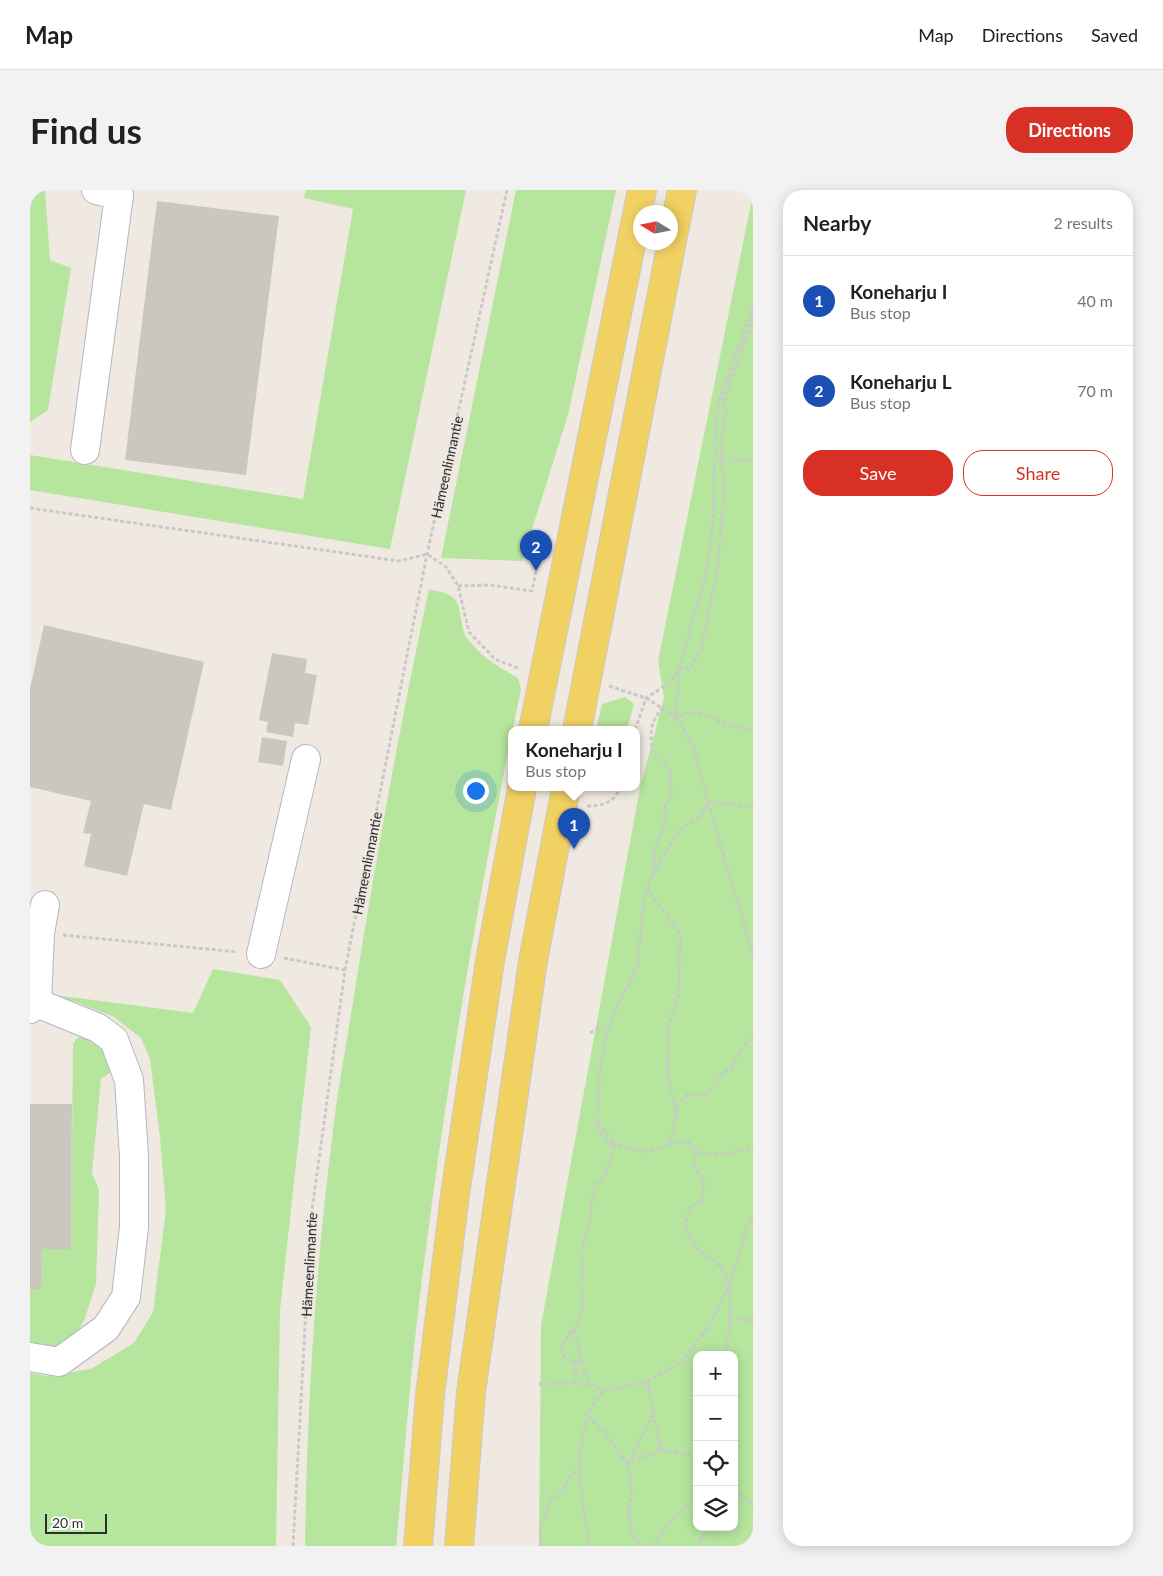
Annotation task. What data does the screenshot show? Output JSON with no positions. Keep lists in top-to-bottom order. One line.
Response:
{"streets":{"path":["Hämeenlinnantie"]},"scale_bar":"20 m","north":"left","page":{"header":"Map","nav":["Map","Directions","Saved"],"buttons":["Directions",["Save","Share"]],"title":"Find us","heading":["Nearby","2 results"],"list":[{"mark":"1","name":"Koneharju I","note":"Bus stop","value":"40 m"},{"mark":"2","name":"Koneharju L","note":"Bus stop","value":"70 m"}],"pins":["2","1"],"popup":["Koneharju I","Bus stop"],"map_buttons":["+","−"],"scale":"20 m"}}
